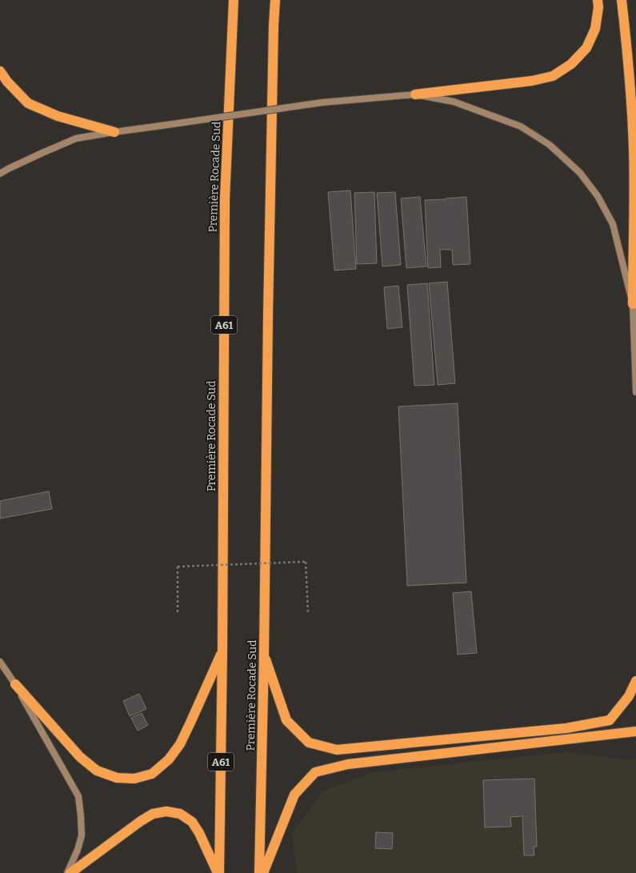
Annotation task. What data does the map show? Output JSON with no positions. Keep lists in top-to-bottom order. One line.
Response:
{"streets":{"highway":["Première Rocade Sud","A61"]}}
